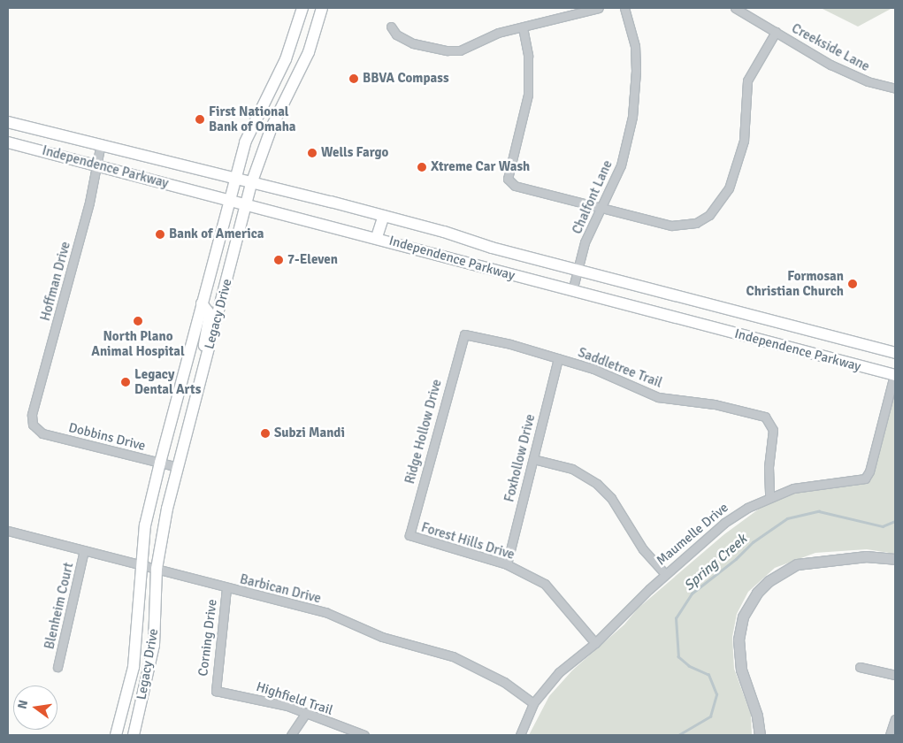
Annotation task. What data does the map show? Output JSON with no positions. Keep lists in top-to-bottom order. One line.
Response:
{"streets":{"main road":["Independence Parkway","Legacy Drive"],"street":["Creekside Lane","Chalfont Lane","Hoffman Drive","Saddletree Trail","Ridge Hollow Drive","Dobbins Drive","Foxhollow Drive","Maumelle Drive","Forest Hills Drive","Barbican Drive","Blenheim Court","Corning Drive","Highfield Trail"]},"crossings":[["Independence Parkway","Chalfont Lane"],["Independence Parkway","Hoffman Drive"],["Independence Parkway","Legacy Drive"],["Independence Parkway","Maumelle Drive"],["Hoffman Drive","Dobbins Drive"],["Legacy Drive","Dobbins Drive"],["Legacy Drive","Barbican Drive"],["Saddletree Trail","Ridge Hollow Drive"],["Saddletree Trail","Foxhollow Drive"],["Saddletree Trail","Maumelle Drive"],["Ridge Hollow Drive","Forest Hills Drive"],["Foxhollow Drive","Forest Hills Drive"],["Maumelle Drive","Forest Hills Drive"],["Maumelle Drive","Barbican Drive"],["Barbican Drive","Blenheim Court"],["Barbican Drive","Corning Drive"],["Corning Drive","Highfield Trail"]],"water":["Spring Creek"],"places":["BBVA Compass","First National Bank of Omaha","Wells Fargo","Xtreme Car Wash","Bank of America","7-Eleven","Formosan Christian Church","North Plano Animal Hospital","Legacy Dental Arts","Subzi Mandi"],"north":"left"}
